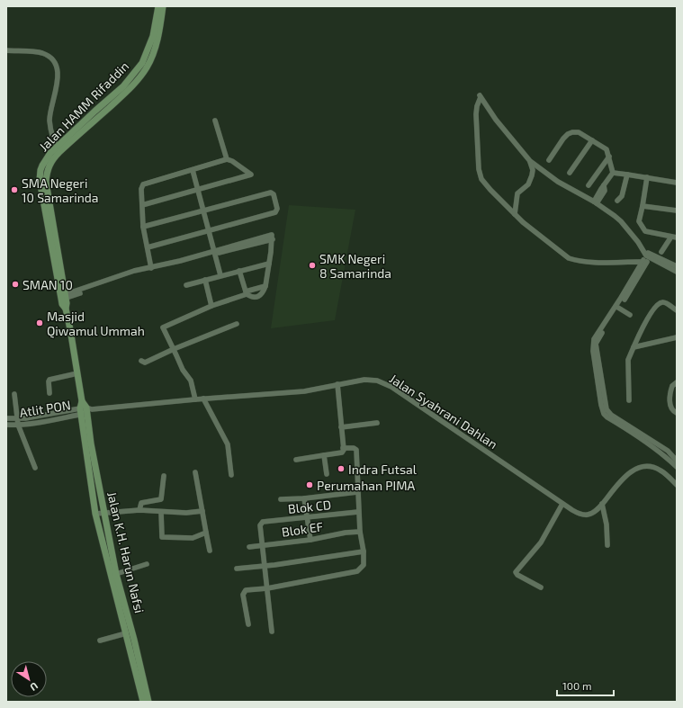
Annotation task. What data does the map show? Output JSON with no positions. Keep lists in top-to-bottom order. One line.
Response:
{"streets":{"main road":["Jalan HAMM Rifaddin","Jalan K.H. Harun Nafsi"],"street":["Atlit PON","Jalan Syahrani Dahlan","Blok CD","Blok EF"]},"crossings":[["Jalan HAMM Rifaddin","Atlit PON"],["Jalan HAMM Rifaddin","Jalan Syahrani Dahlan"],["Jalan HAMM Rifaddin","Jalan K.H. Harun Nafsi"],["Atlit PON","Jalan Syahrani Dahlan"],["Atlit PON","Jalan K.H. Harun Nafsi"],["Jalan Syahrani Dahlan","Jalan K.H. Harun Nafsi"],["Blok CD","Blok EF"]],"places":["SMA Negeri 10 Samarinda","SMK Negeri 8 Samarinda","SMAN 10","Masjid Qiwamul Ummah","Indra Futsal","Perumahan PIMA"],"scale_bar":"100 m","north":"bottom right"}
